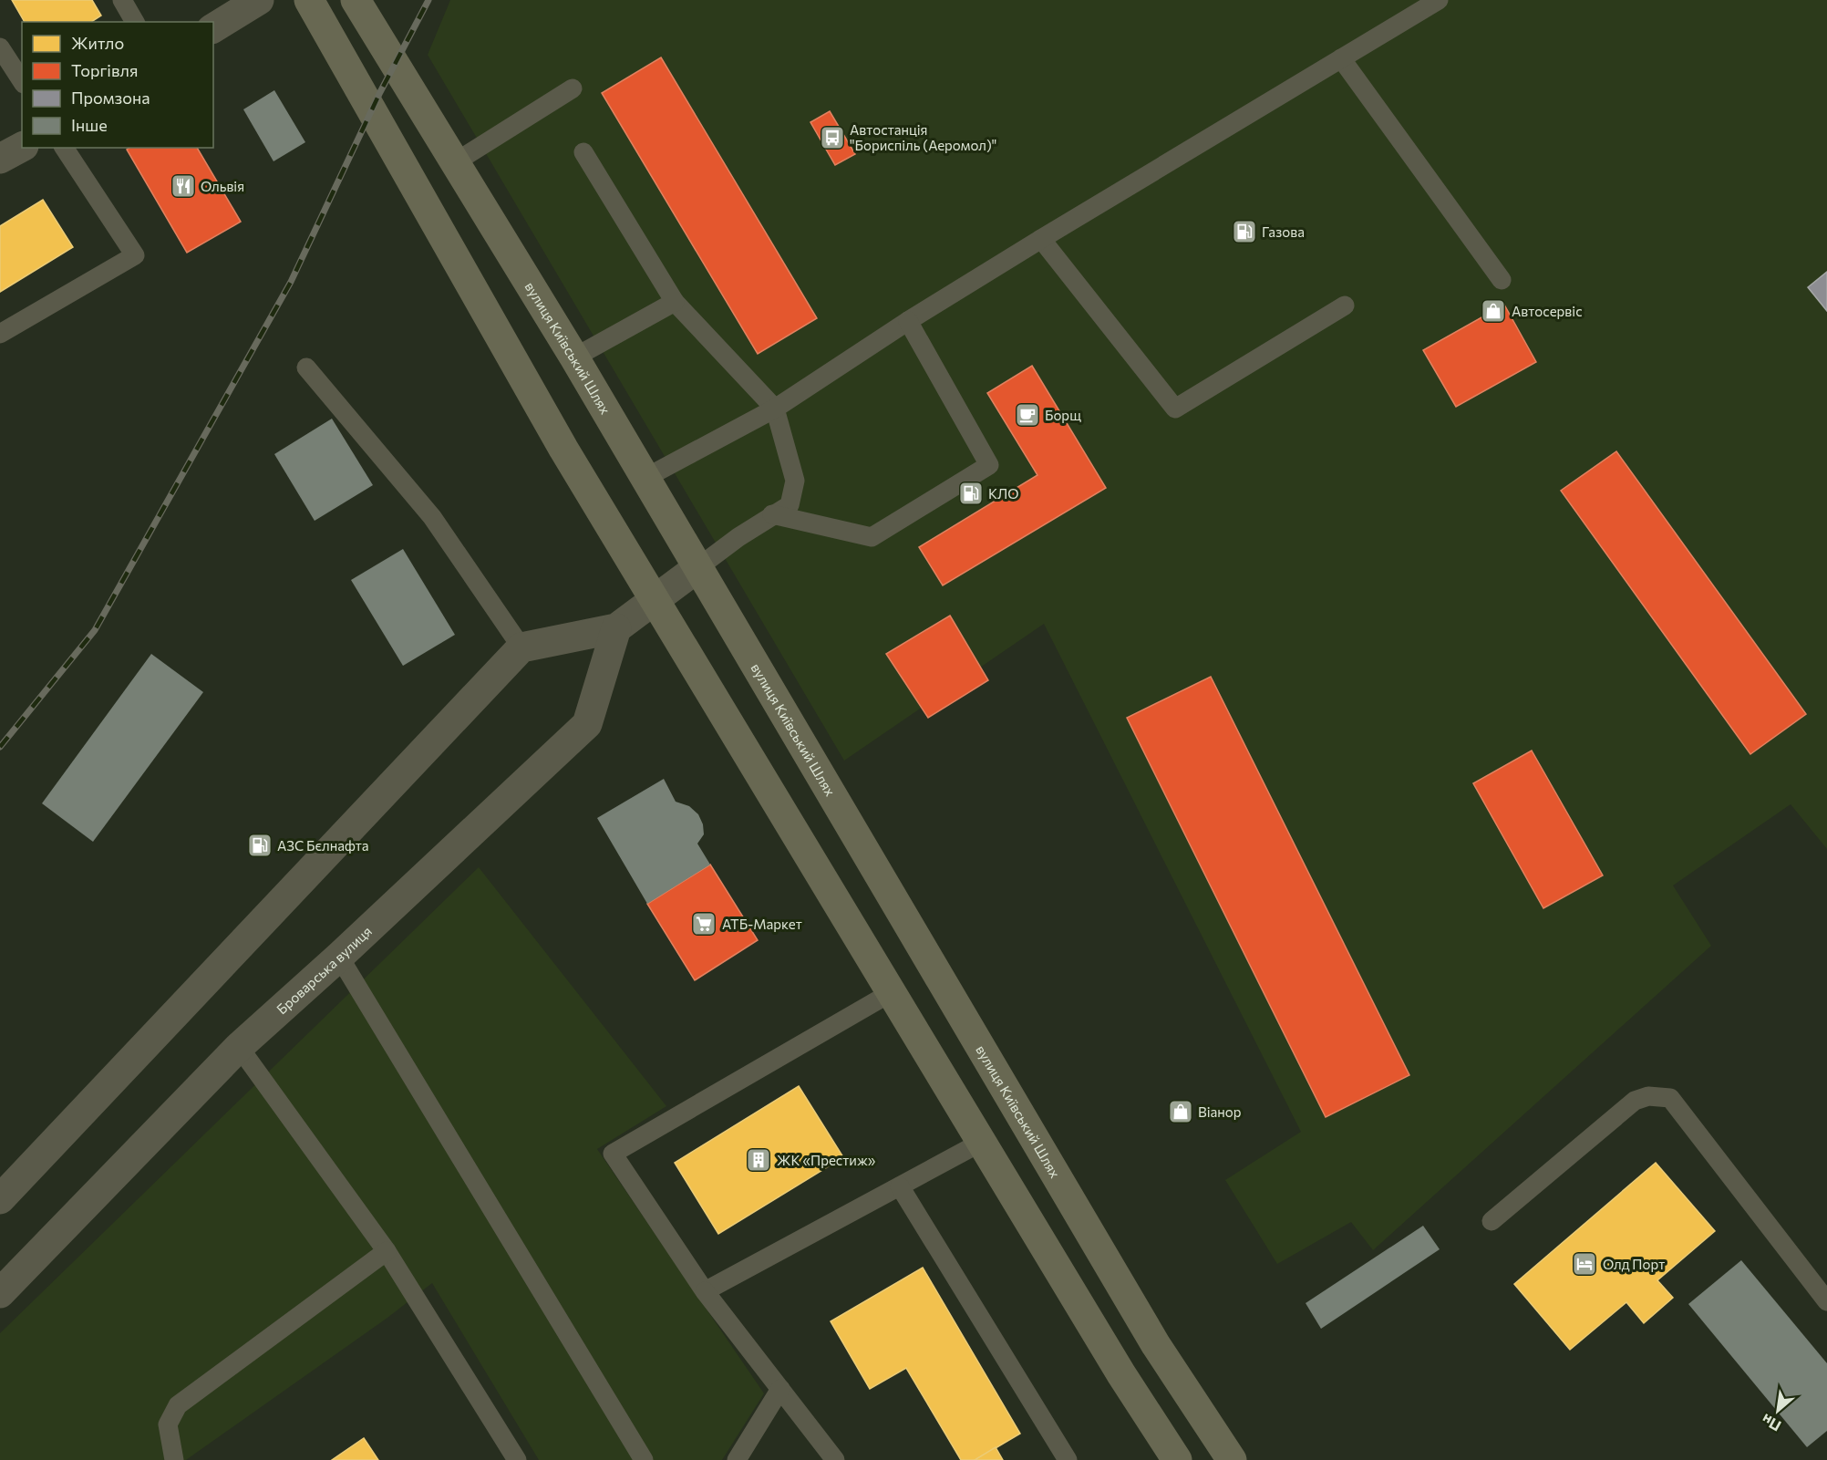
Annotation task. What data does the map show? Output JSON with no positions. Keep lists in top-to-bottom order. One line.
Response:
{"streets":{"highway":["вулиця Київський Шлях"],"street":["Броварська вулиця"]},"places":{"bus stop":["Автостанція \"Бориспіль (Аеромол)\""],"restaurant":["Ольвія"],"fuel station":["Газова","КЛО","АЗС Бєлнафта"],"shop":["Автосервіс","Віанор"],"cafe":["Борщ"],"supermarket":["АТБ-Маркет"],"building":["ЖК «Престиж»"],"hotel":["Олд Порт"]},"legend":["Житло","Торгівля","Промзона","Інше"],"north":"bottom left"}
